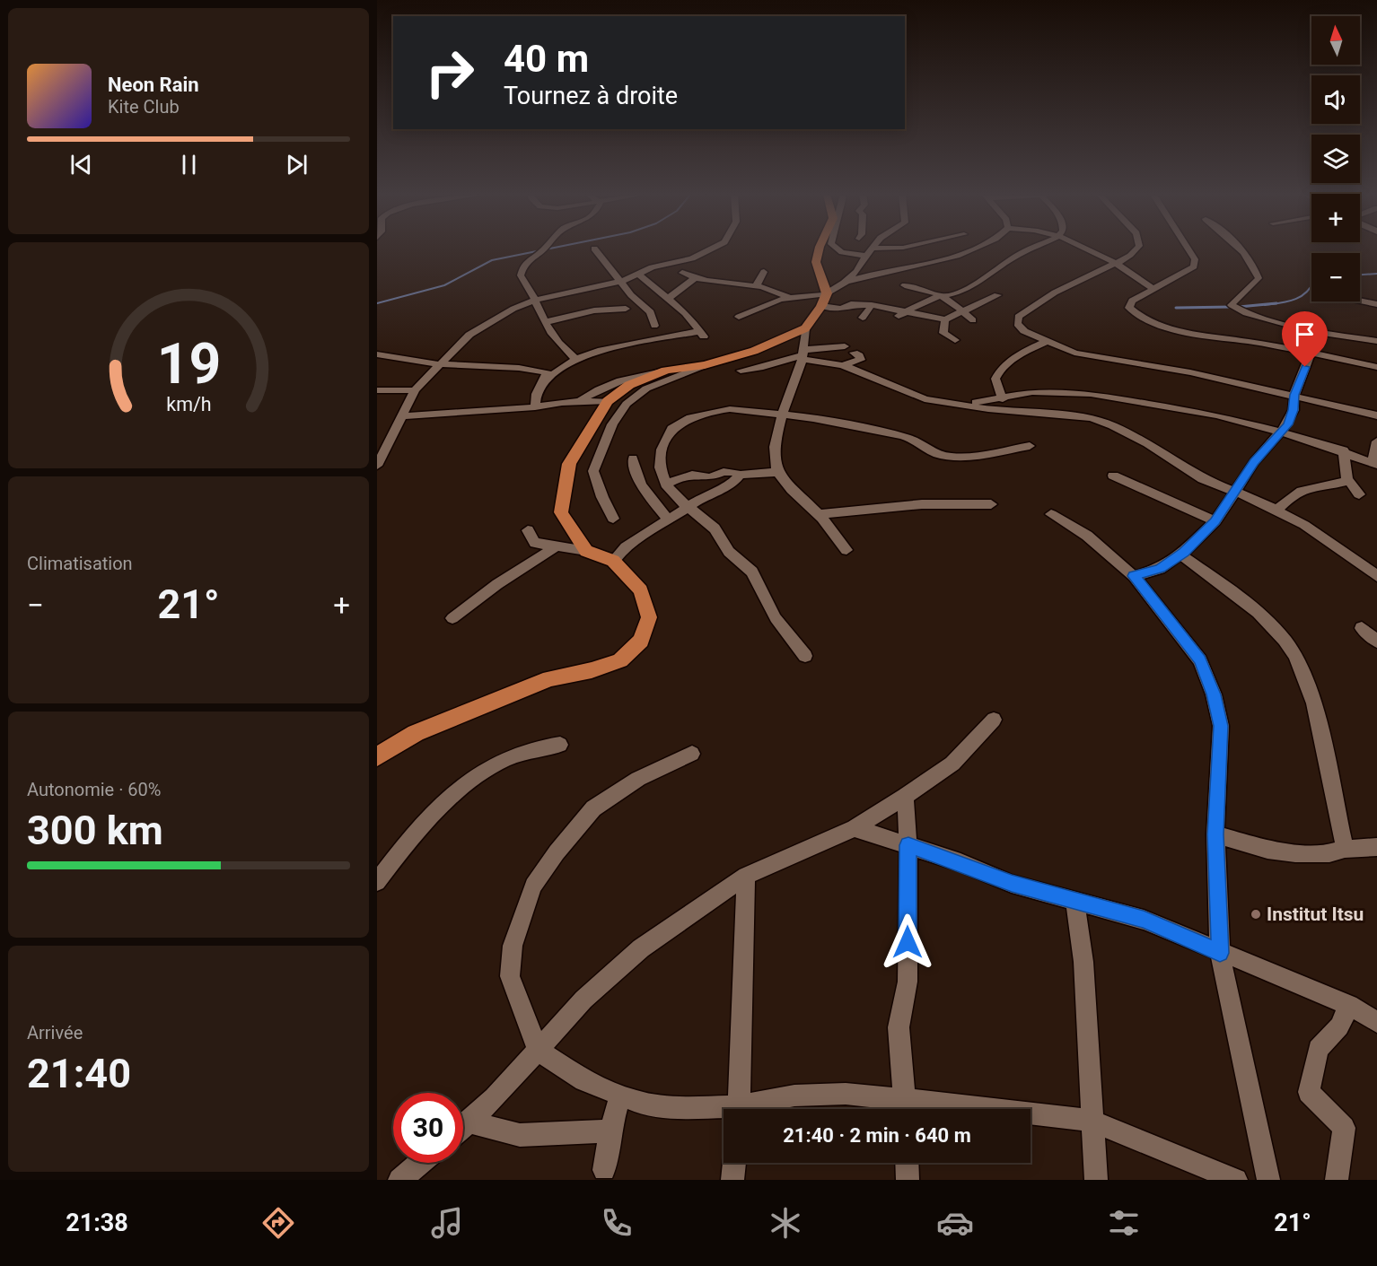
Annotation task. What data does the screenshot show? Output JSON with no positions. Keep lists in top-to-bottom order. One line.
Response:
{"places":["Institut Itsu"],"north":"top","page":{"map_buttons":["+","−"],"turn":["40 m","Tournez à droite"],"song":["Neon Rain","Kite Club"],"tile":["Climatisation",["Autonomie · 60%","300 km"],["Arrivée","21:40"]],"heat":["−","21°","+"],"limit":"30","trip":"21:40 · 2 min · 640 m","tabs":["21:38","21°"],"gauge":["19","km/h"]}}
